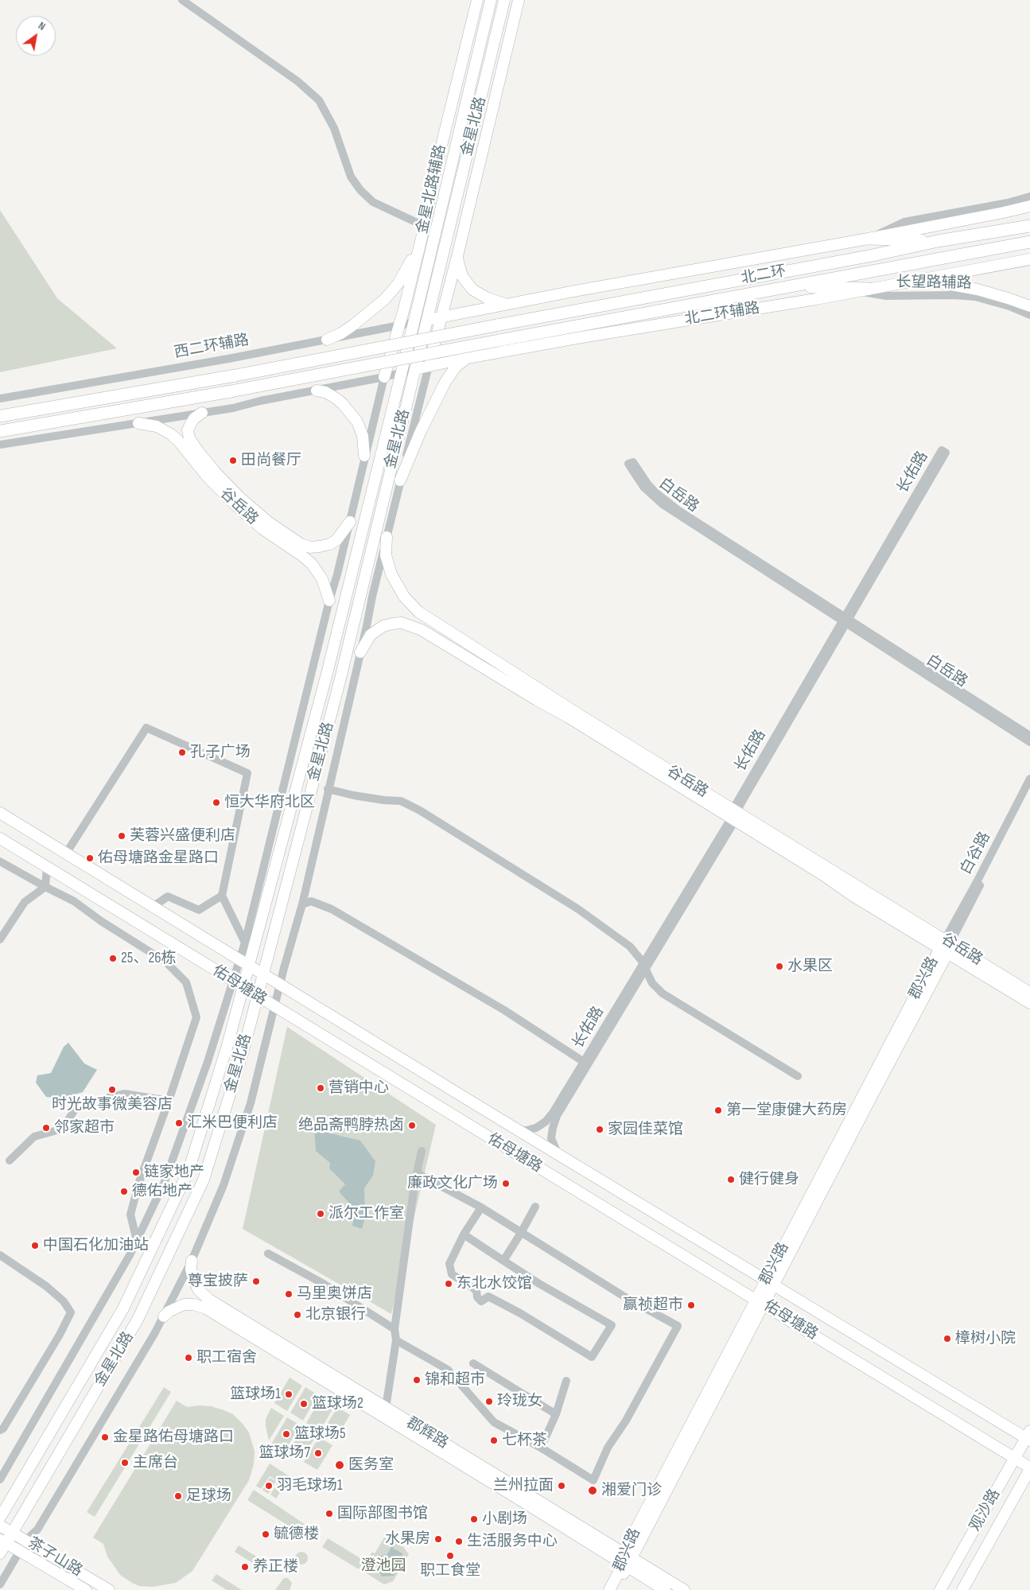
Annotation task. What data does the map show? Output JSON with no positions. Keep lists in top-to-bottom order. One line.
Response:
{"streets":{"highway":["北二环"],"main road":["金星北路","金星北路辅路","北二环辅路","谷岳路","郡兴路","佑母塘路","郡辉路","观沙路","茶子山路"],"street":["长望路辅路","西二环辅路","长佑路","白岳路","白谷路"]},"crossings":[["金星北路","北二环辅路"],["金星北路","西二环辅路"],["金星北路","佑母塘路"],["金星北路","茶子山路"],["金星北路辅路","西二环辅路"],["长望路辅路","北二环辅路"],["长佑路","白岳路"],["长佑路","谷岳路"],["长佑路","佑母塘路"],["谷岳路","白谷路"],["谷岳路","郡兴路"],["白谷路","郡兴路"],["郡兴路","佑母塘路"],["郡兴路","郡辉路"],["佑母塘路","观沙路"]],"parks":["澄池园"],"places":["田尚餐厅","孔子广场","恒大华府北区","芙蓉兴盛便利店","佑母塘路金星路口","25、26栋","水果区","营销中心","时光故事微美容店","第一堂康健大药房","汇米巴便利店","绝品斋鸭脖热卤","邻家超市","家园佳菜馆","链家地产","健行健身","廉政文化广场","德佑地产","派尔工作室","中国石化加油站","尊宝披萨","东北水饺馆","马里奥饼店","赢祯超市","北京银行","樟树小院","职工宿舍","锦和超市","篮球场1","玲珑女","篮球场2","篮球场5","金星路佑母塘路口","七杯茶","篮球场7","主席台","医务室","羽毛球场1","兰州拉面","湘爱门诊","足球场","国际部图书馆","小剧场","毓德楼","水果房","生活服务中心","职工食堂","养正楼"],"north":"top right"}
